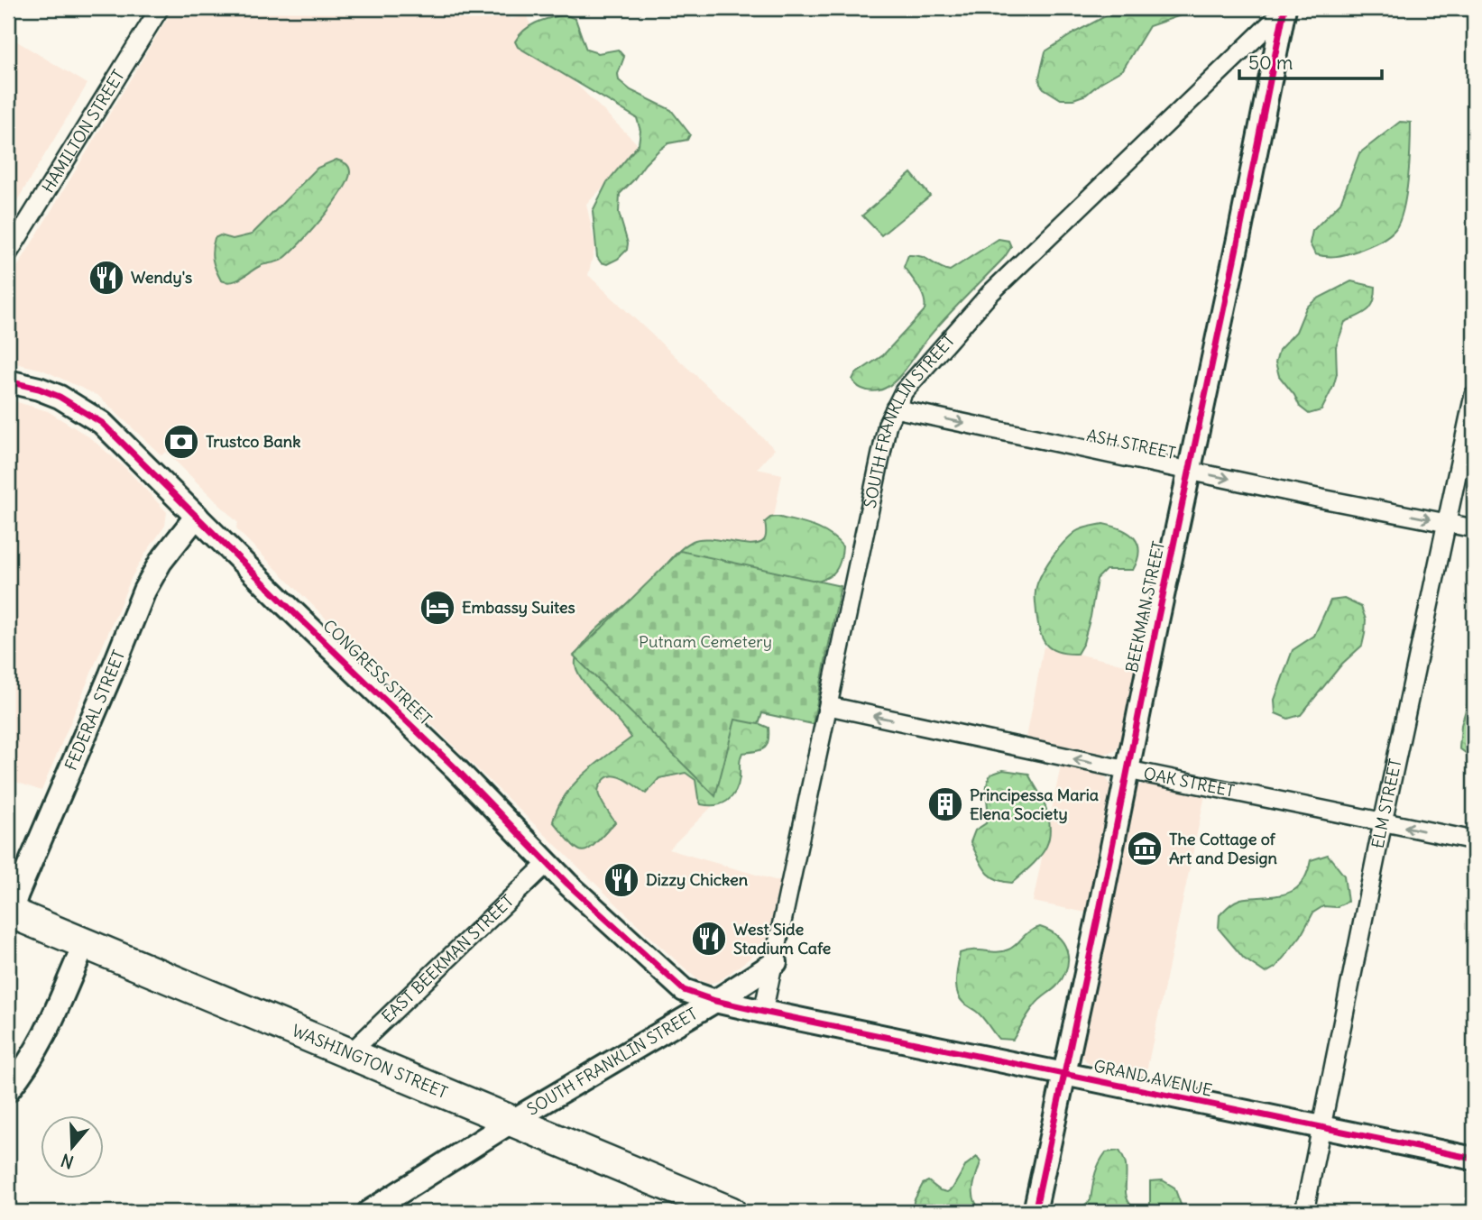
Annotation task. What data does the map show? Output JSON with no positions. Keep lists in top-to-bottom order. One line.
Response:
{"streets":{"highway":["WASHINGTON STREET"],"street":["HAMILTON STREET","SOUTH FRANKLIN STREET","ASH STREET","BEEKMAN STREET","CONGRESS STREET","FEDERAL STREET","OAK STREET","ELM STREET","EAST BEEKMAN STREET","GRAND AVENUE"]},"crossings":[["SOUTH FRANKLIN STREET","ASH STREET"],["SOUTH FRANKLIN STREET","BEEKMAN STREET"],["SOUTH FRANKLIN STREET","CONGRESS STREET"],["SOUTH FRANKLIN STREET","OAK STREET"],["SOUTH FRANKLIN STREET","WASHINGTON STREET"],["SOUTH FRANKLIN STREET","GRAND AVENUE"],["ASH STREET","BEEKMAN STREET"],["ASH STREET","ELM STREET"],["BEEKMAN STREET","OAK STREET"],["BEEKMAN STREET","GRAND AVENUE"],["CONGRESS STREET","FEDERAL STREET"],["CONGRESS STREET","EAST BEEKMAN STREET"],["CONGRESS STREET","GRAND AVENUE"],["FEDERAL STREET","WASHINGTON STREET"],["OAK STREET","ELM STREET"],["ELM STREET","GRAND AVENUE"],["EAST BEEKMAN STREET","WASHINGTON STREET"]],"one_way":["ASH STREET","OAK STREET"],"parks":["Putnam Cemetery"],"places":{"restaurant":["Wendy's","Dizzy Chicken","West Side Stadium Cafe"],"bank":["Trustco Bank"],"hotel":["Embassy Suites"],"building":["Principessa Maria Elena Society"],"museum":["The Cottage of Art and Design"]},"scale_bar":"50 m","north":"bottom"}
